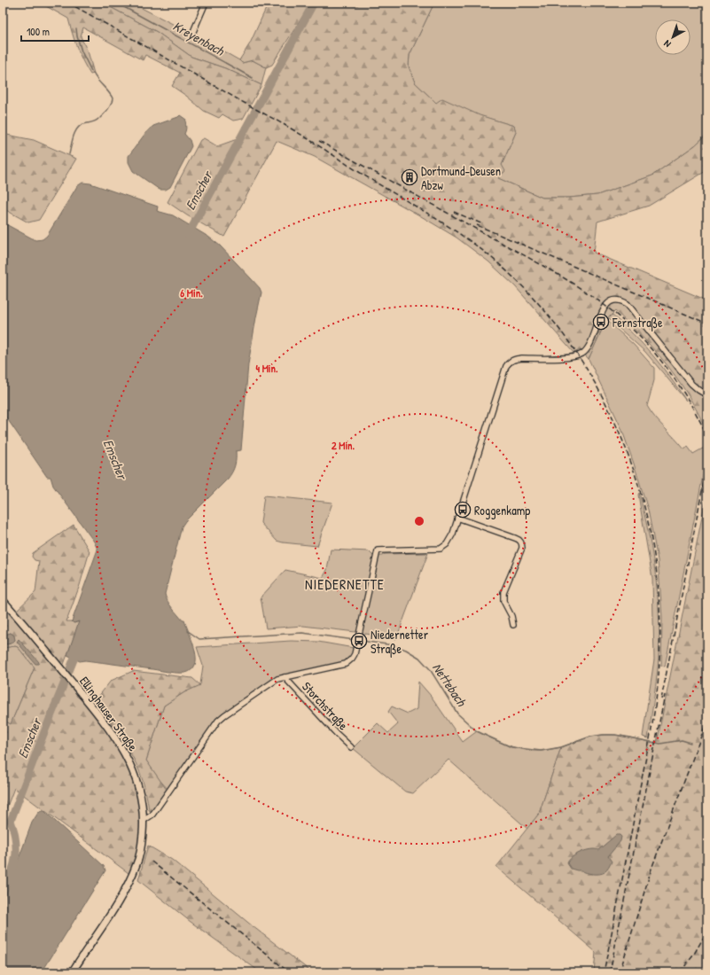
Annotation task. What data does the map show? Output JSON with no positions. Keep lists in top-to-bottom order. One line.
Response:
{"streets":{"main road":["Ellinghauser Straße"],"street":["Storchstraße"]},"districts":["NIEDERNETTE"],"water":["Kreyenbach","Emscher","Nettebach"],"places":{"building":["Dortmund-Deusen Abzw"],"bus stop":["Fernstraße","Roggenkamp","Niedernetter Straße"]},"scale_bar":"100 m","north":"bottom left","rings":["6 Min.","4 Min.","2 Min."]}
